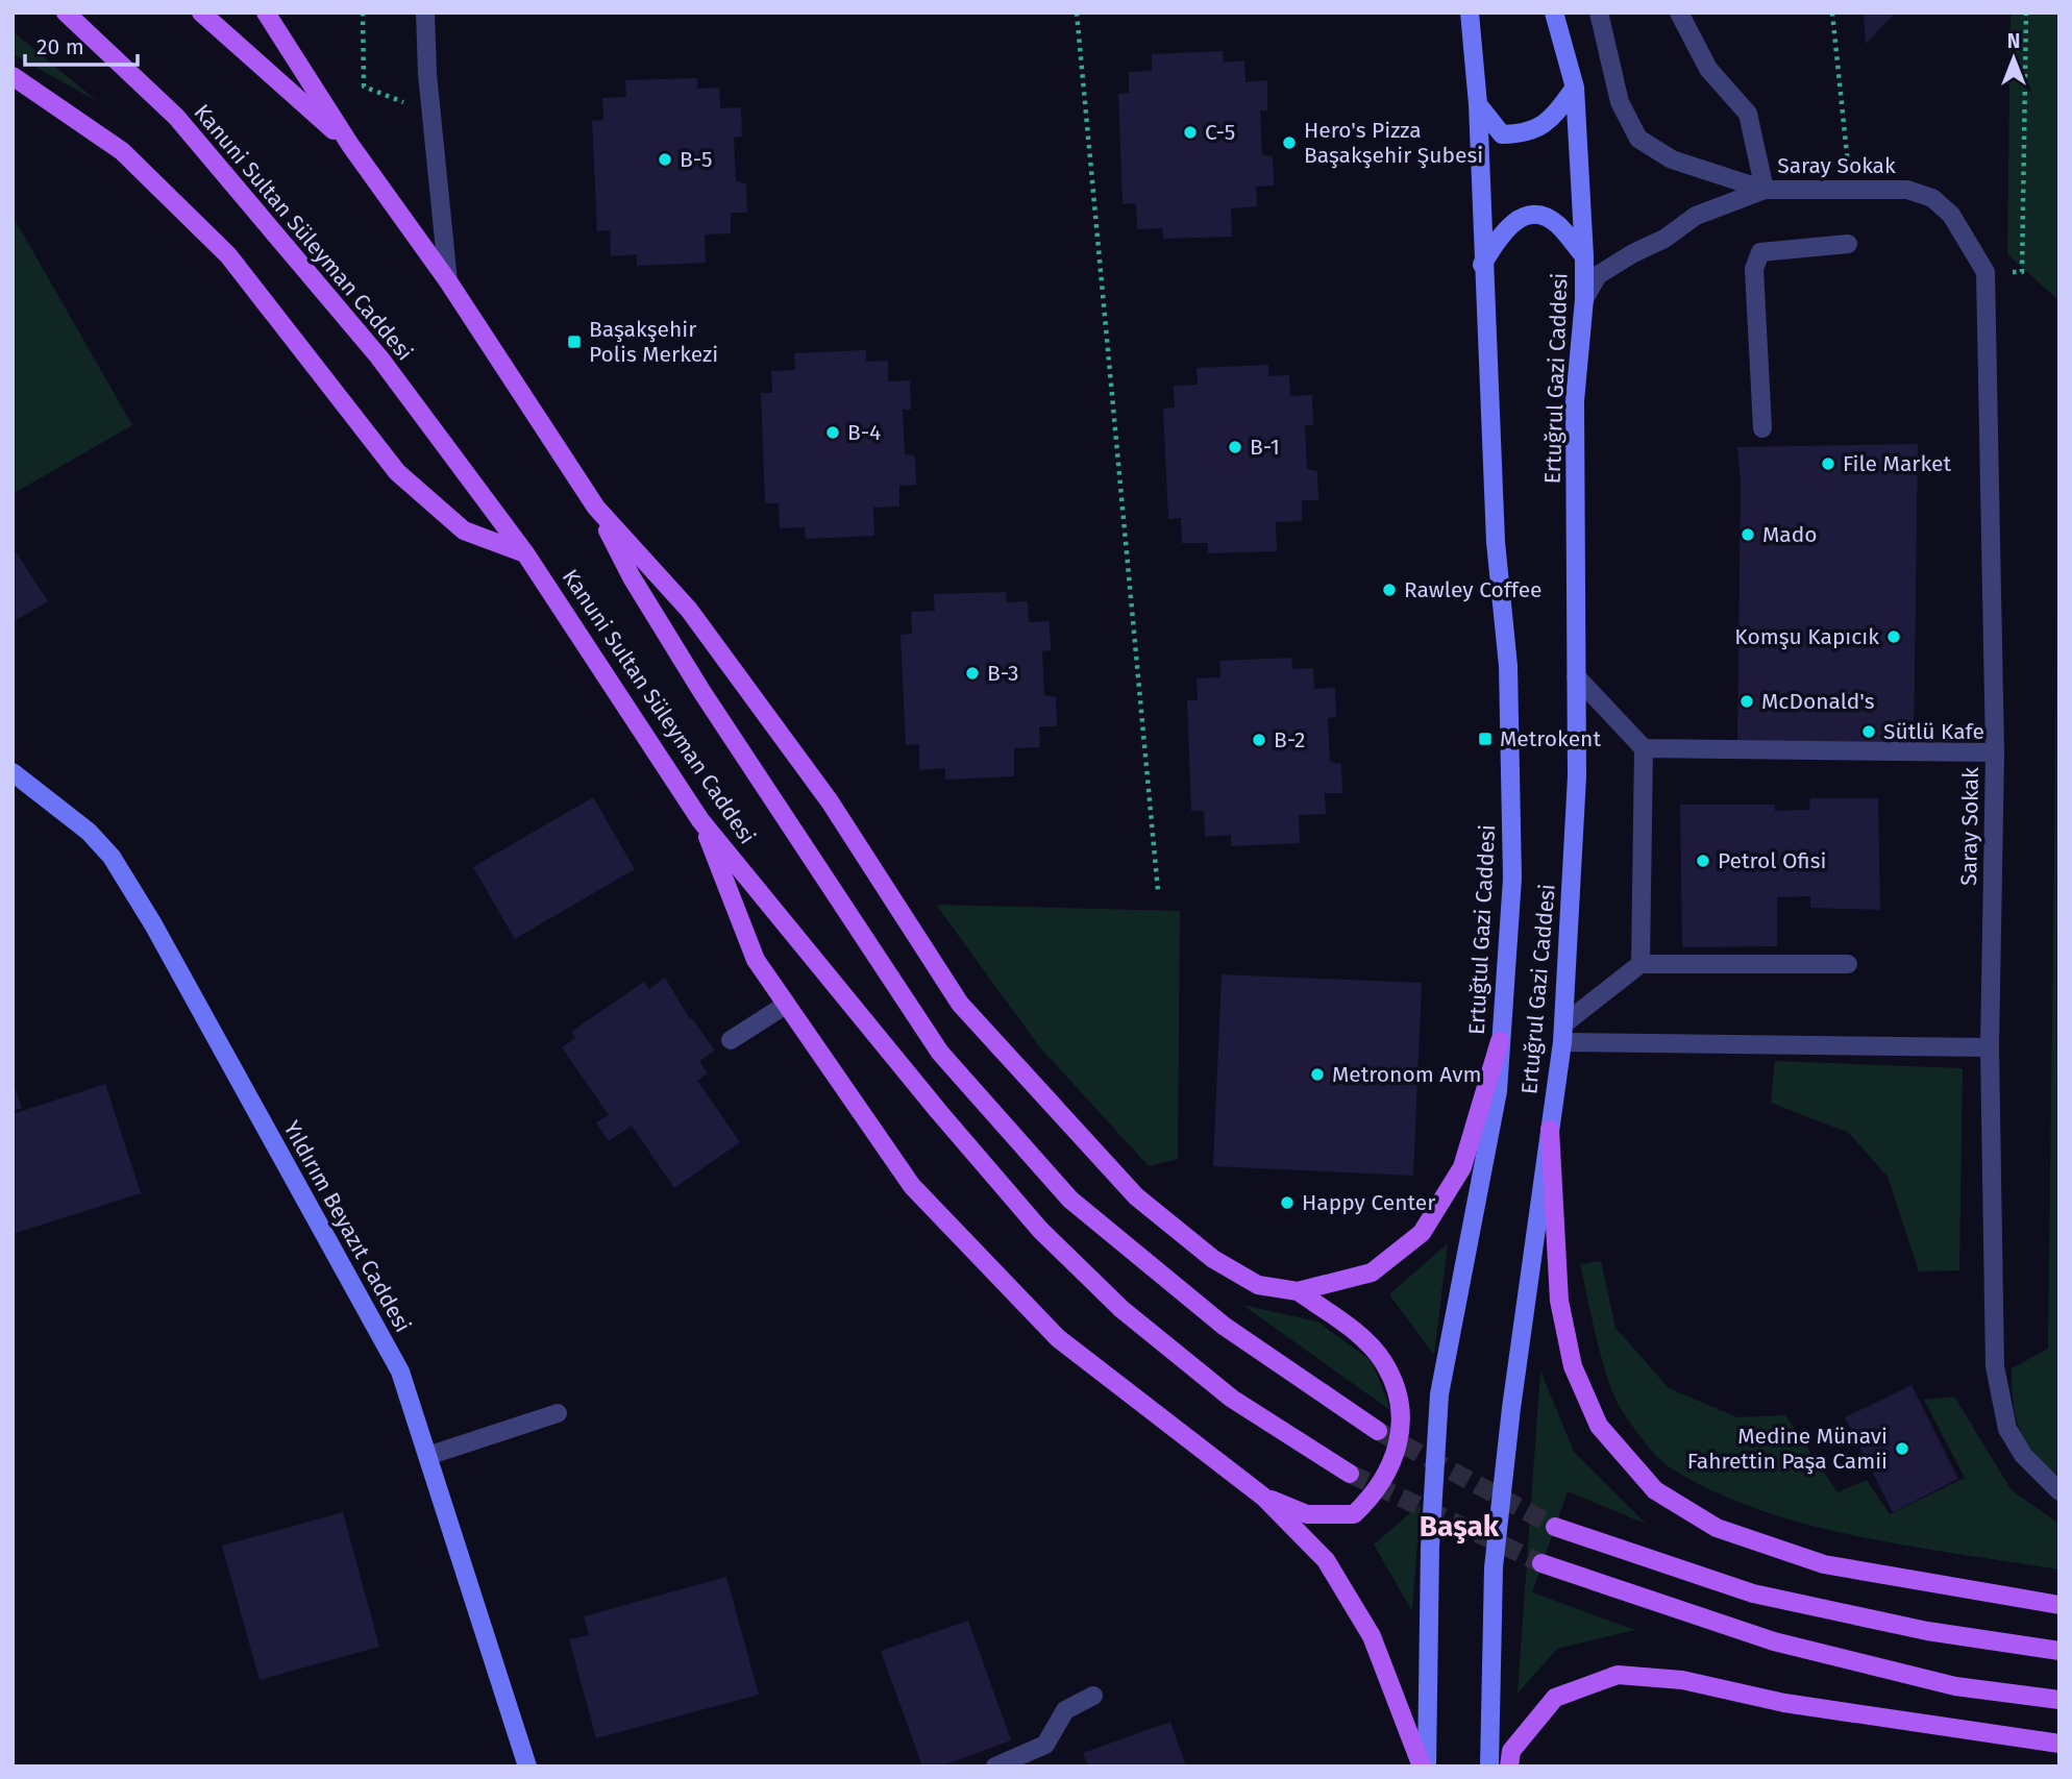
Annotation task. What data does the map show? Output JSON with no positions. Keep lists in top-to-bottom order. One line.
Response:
{"streets":{"main road":["Kanuni Sultan Süleyman Caddesi","Ertuğrul Gazi Caddesi","Ertuğtul Gazi Caddesi","Yıldırım Beyazıt Caddesi"],"street":["Saray Sokak"]},"districts":["Başak"],"places":{"other":["C-5","Hero's Pizza Başakşehir Şubesi","B-5","B-4","B-1","File Market","Mado","Rawley Coffee","Komşu Kapıcık","B-3","McDonald's","Sütlü Kafe","B-2","Petrol Ofisi","Metronom Avm","Happy Center","Medine Münavi Fahrettin Paşa Camii"],"transit":["Başakşehir Polis Merkezi","Metrokent"]},"scale_bar":"20 m","north":"top"}
